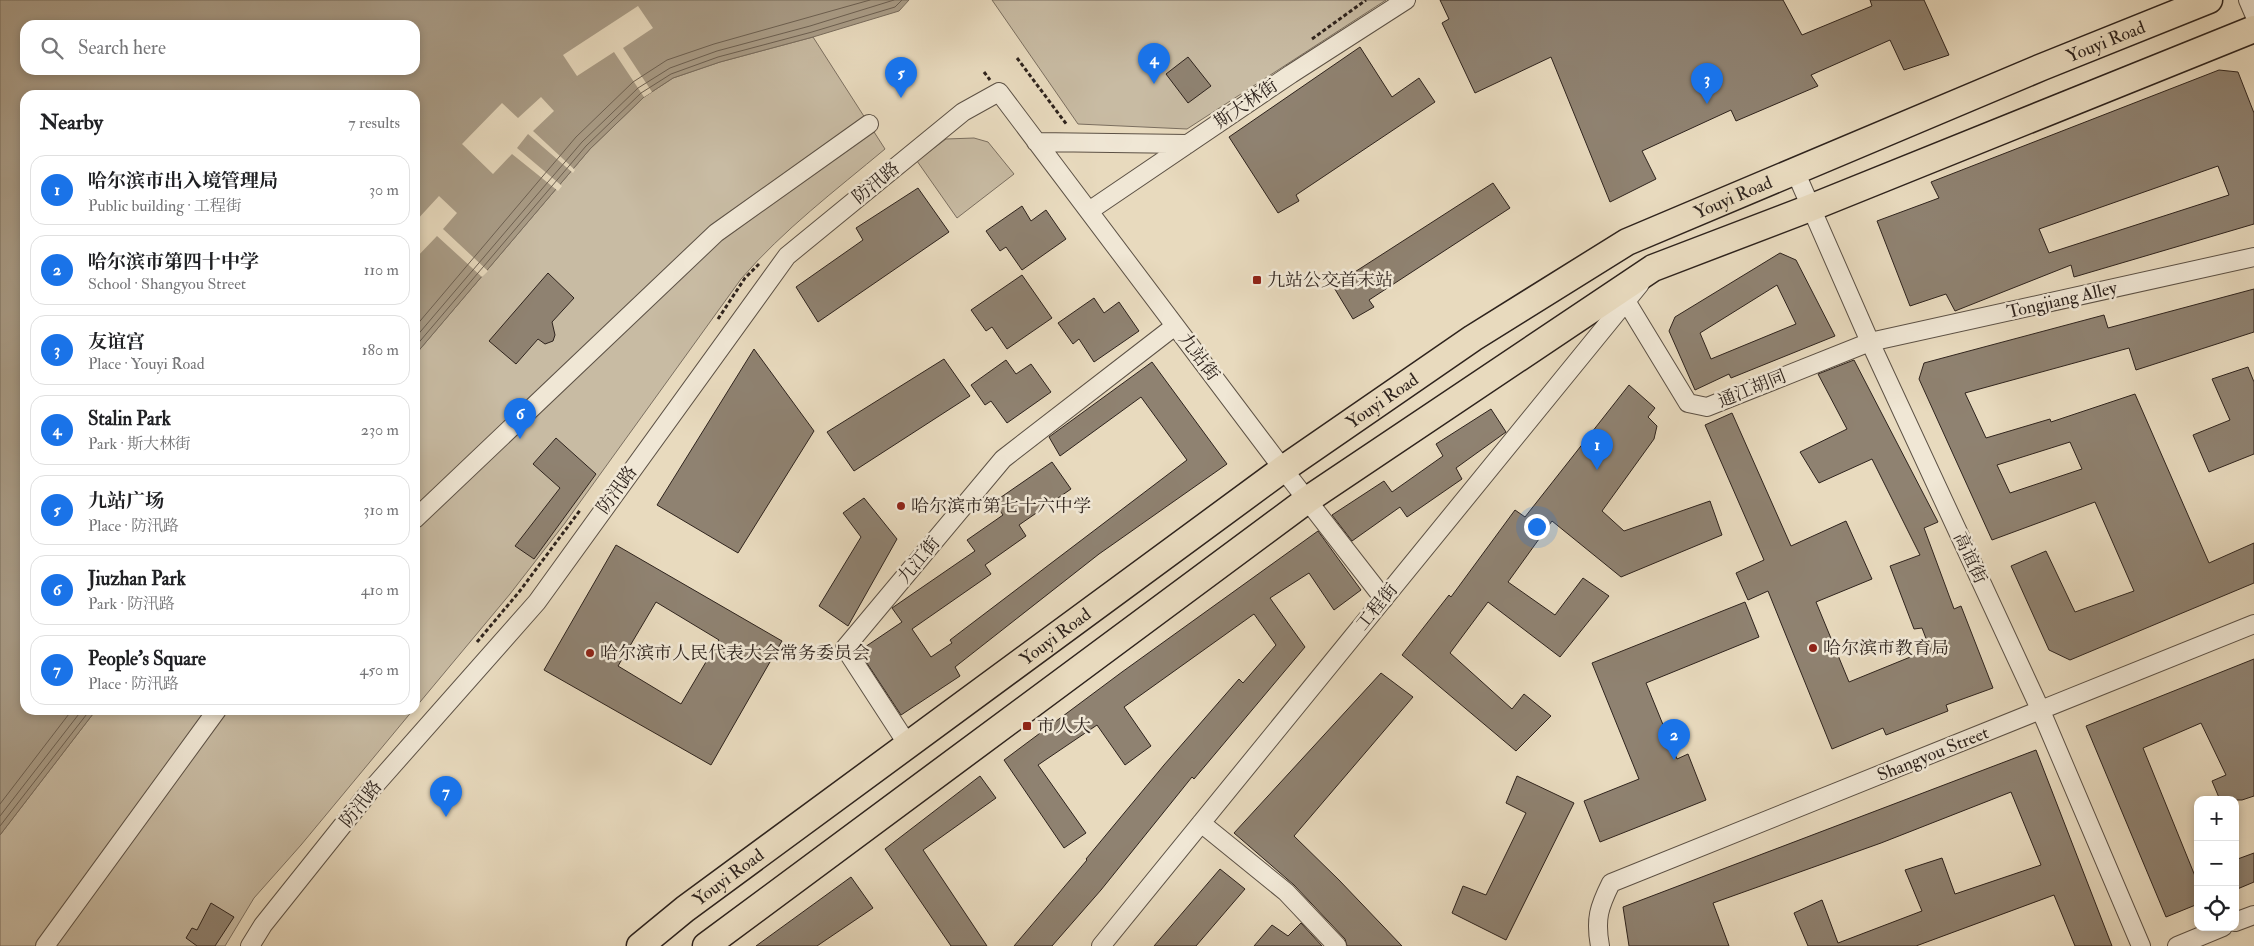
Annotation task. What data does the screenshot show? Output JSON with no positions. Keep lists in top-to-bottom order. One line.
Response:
{"streets":{"highway":["Youyi Road"],"street":["斯大林街","防汛路","Tongjiang Alley","九站街","通江胡同","高谊街","九江街","工程街","Shangyou Street"]},"crossings":[["Youyi Road","九站街"],["Youyi Road","高谊街"],["Youyi Road","九江街"],["Youyi Road","工程街"],["斯大林街","九站街"],["防汛路","九站街"],["Tongjiang Alley","通江胡同"],["Tongjiang Alley","高谊街"],["九站街","九江街"],["九站街","工程街"],["通江胡同","高谊街"],["通江胡同","工程街"],["高谊街","Shangyou Street"]],"places":{"transit":["九站公交首末站","市人大"],"other":["哈尔滨市第七十六中学","哈尔滨市教育局","哈尔滨市人民代表大会常务委员会"]},"page":{"search":"Search here","pins":["4","5","3","6","1","2","7"],"heading":["Nearby","7 results"],"list":[{"mark":"1","name":"哈尔滨市出入境管理局","note":"Public building · 工程街","value":"30 m"},{"mark":"2","name":"哈尔滨市第四十中学","note":"School · Shangyou Street","value":"110 m"},{"mark":"3","name":"友谊宫","note":"Place · Youyi Road","value":"180 m"},{"mark":"4","name":"Stalin Park","note":"Park · 斯大林街","value":"230 m"},{"mark":"5","name":"九站广场","note":"Place · 防汛路","value":"310 m"},{"mark":"6","name":"Jiuzhan Park","note":"Park · 防汛路","value":"410 m"},{"mark":"7","name":"People's Square","note":"Place · 防汛路","value":"450 m"}],"map_buttons":["+","−"]}}
